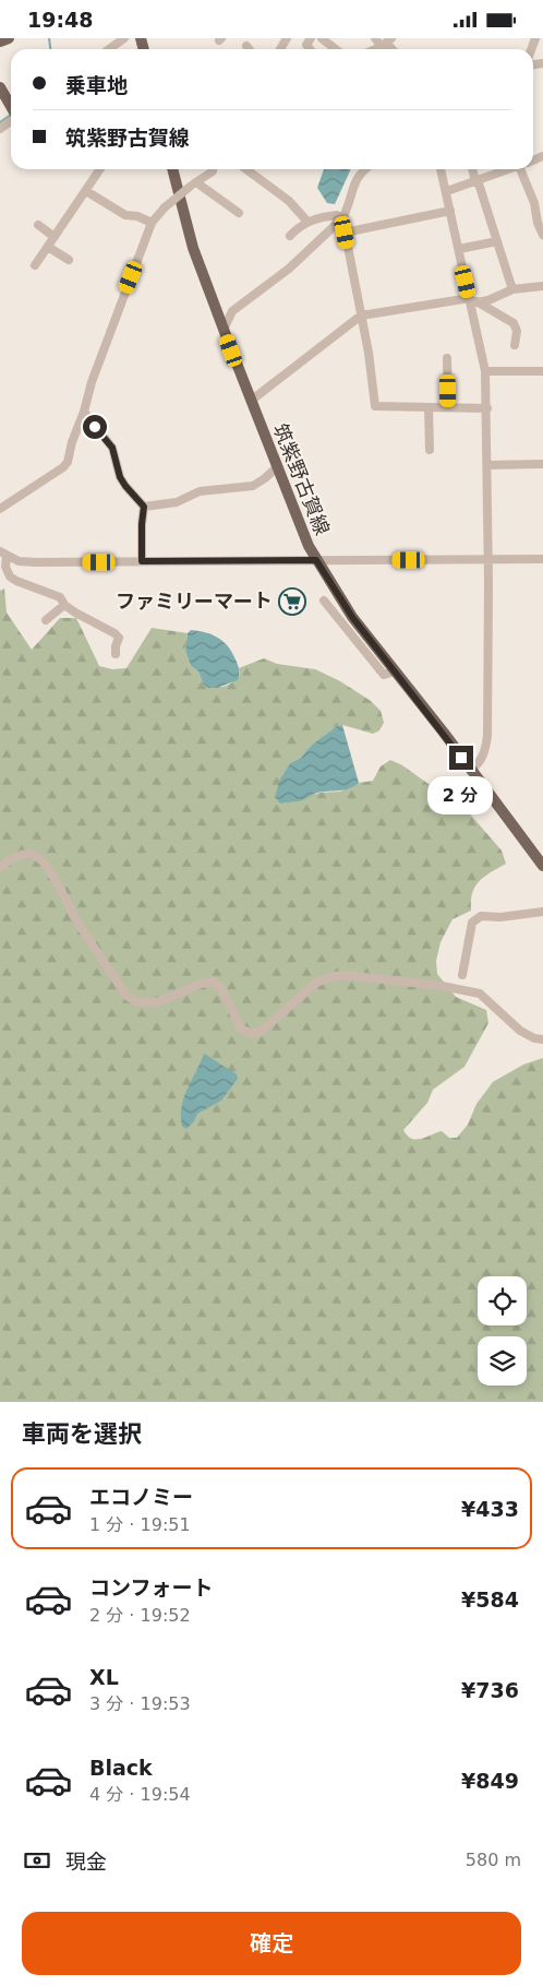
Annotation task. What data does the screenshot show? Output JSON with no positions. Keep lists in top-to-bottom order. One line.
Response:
{"streets":{"main road":["筑紫野古賀線"]},"places":{"supermarket":["ファミリーマート"]},"page":{"status":"19:48","banner":["乗車地","筑紫野古賀線"],"bubble":"2 分","heading":"車両を選択","list":[{"name":"エコノミー","note":"1 分 · 19:51","value":"¥433"},{"name":"コンフォート","note":"2 分 · 19:52","value":"¥584"},{"name":"XL","note":"3 分 · 19:53","value":"¥736"},{"name":"Black","note":"4 分 · 19:54","value":"¥849"}],"pay":["現金","580 m"],"buttons":"確定"}}
